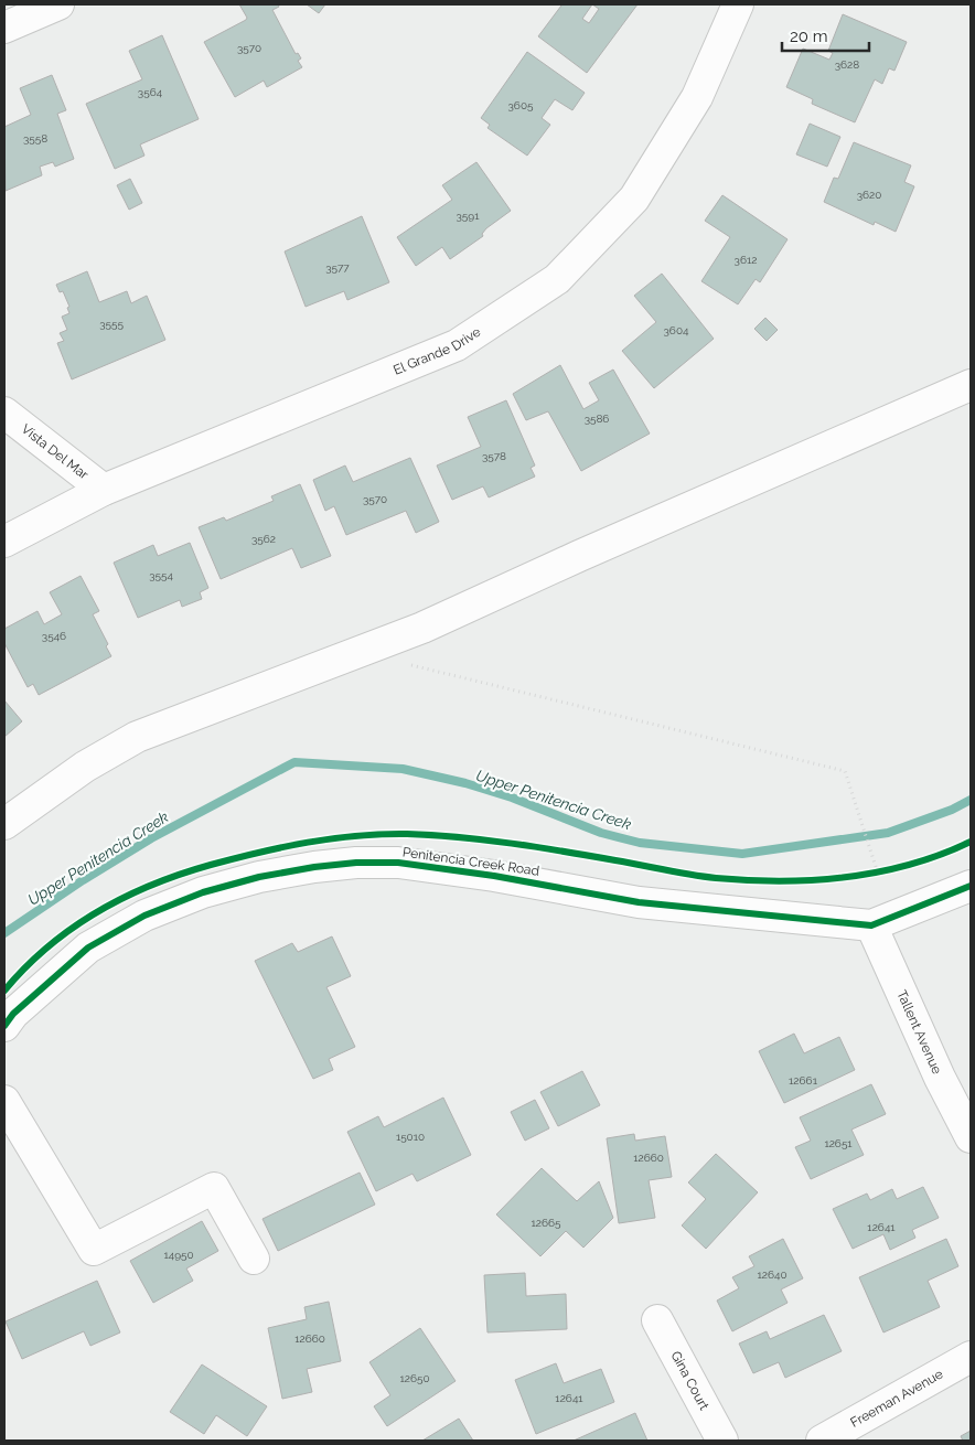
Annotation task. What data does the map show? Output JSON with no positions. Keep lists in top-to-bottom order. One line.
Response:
{"streets":{"street":["El Grande Drive","Vista Del Mar","Penitencia Creek Road","Tallent Avenue","Gina Court","Freeman Avenue"]},"crossings":[["El Grande Drive","Vista Del Mar"],["Penitencia Creek Road","Tallent Avenue"]],"water":["Upper Penitencia Creek"],"house_numbers":["3570","3628","3564","3605","3558","3620","3591","3612","3577","3555","3604","3586","3578","3570","3562","3554","3546","12661","15010","12651","12660","12665","12641","14950","12640","12660","12650","12641"],"scale_bar":"20 m"}
